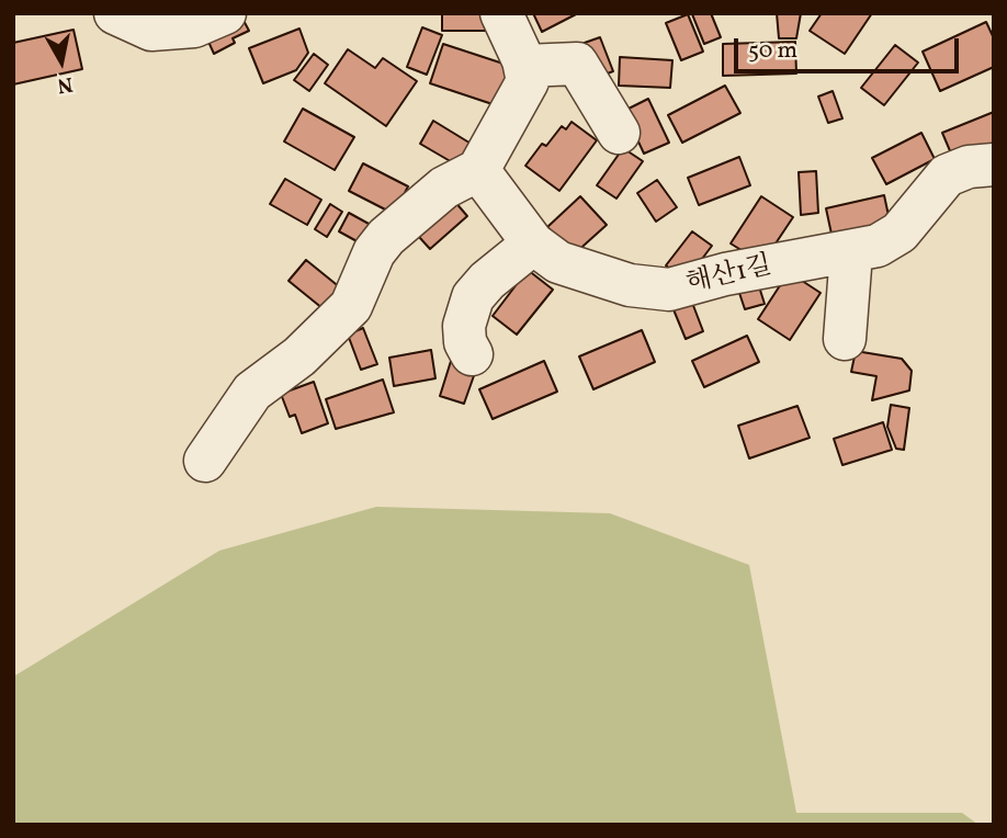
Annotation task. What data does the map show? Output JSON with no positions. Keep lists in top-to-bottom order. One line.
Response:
{"streets":{"lane":["해산1길"]},"scale_bar":"50 m","north":"bottom"}
